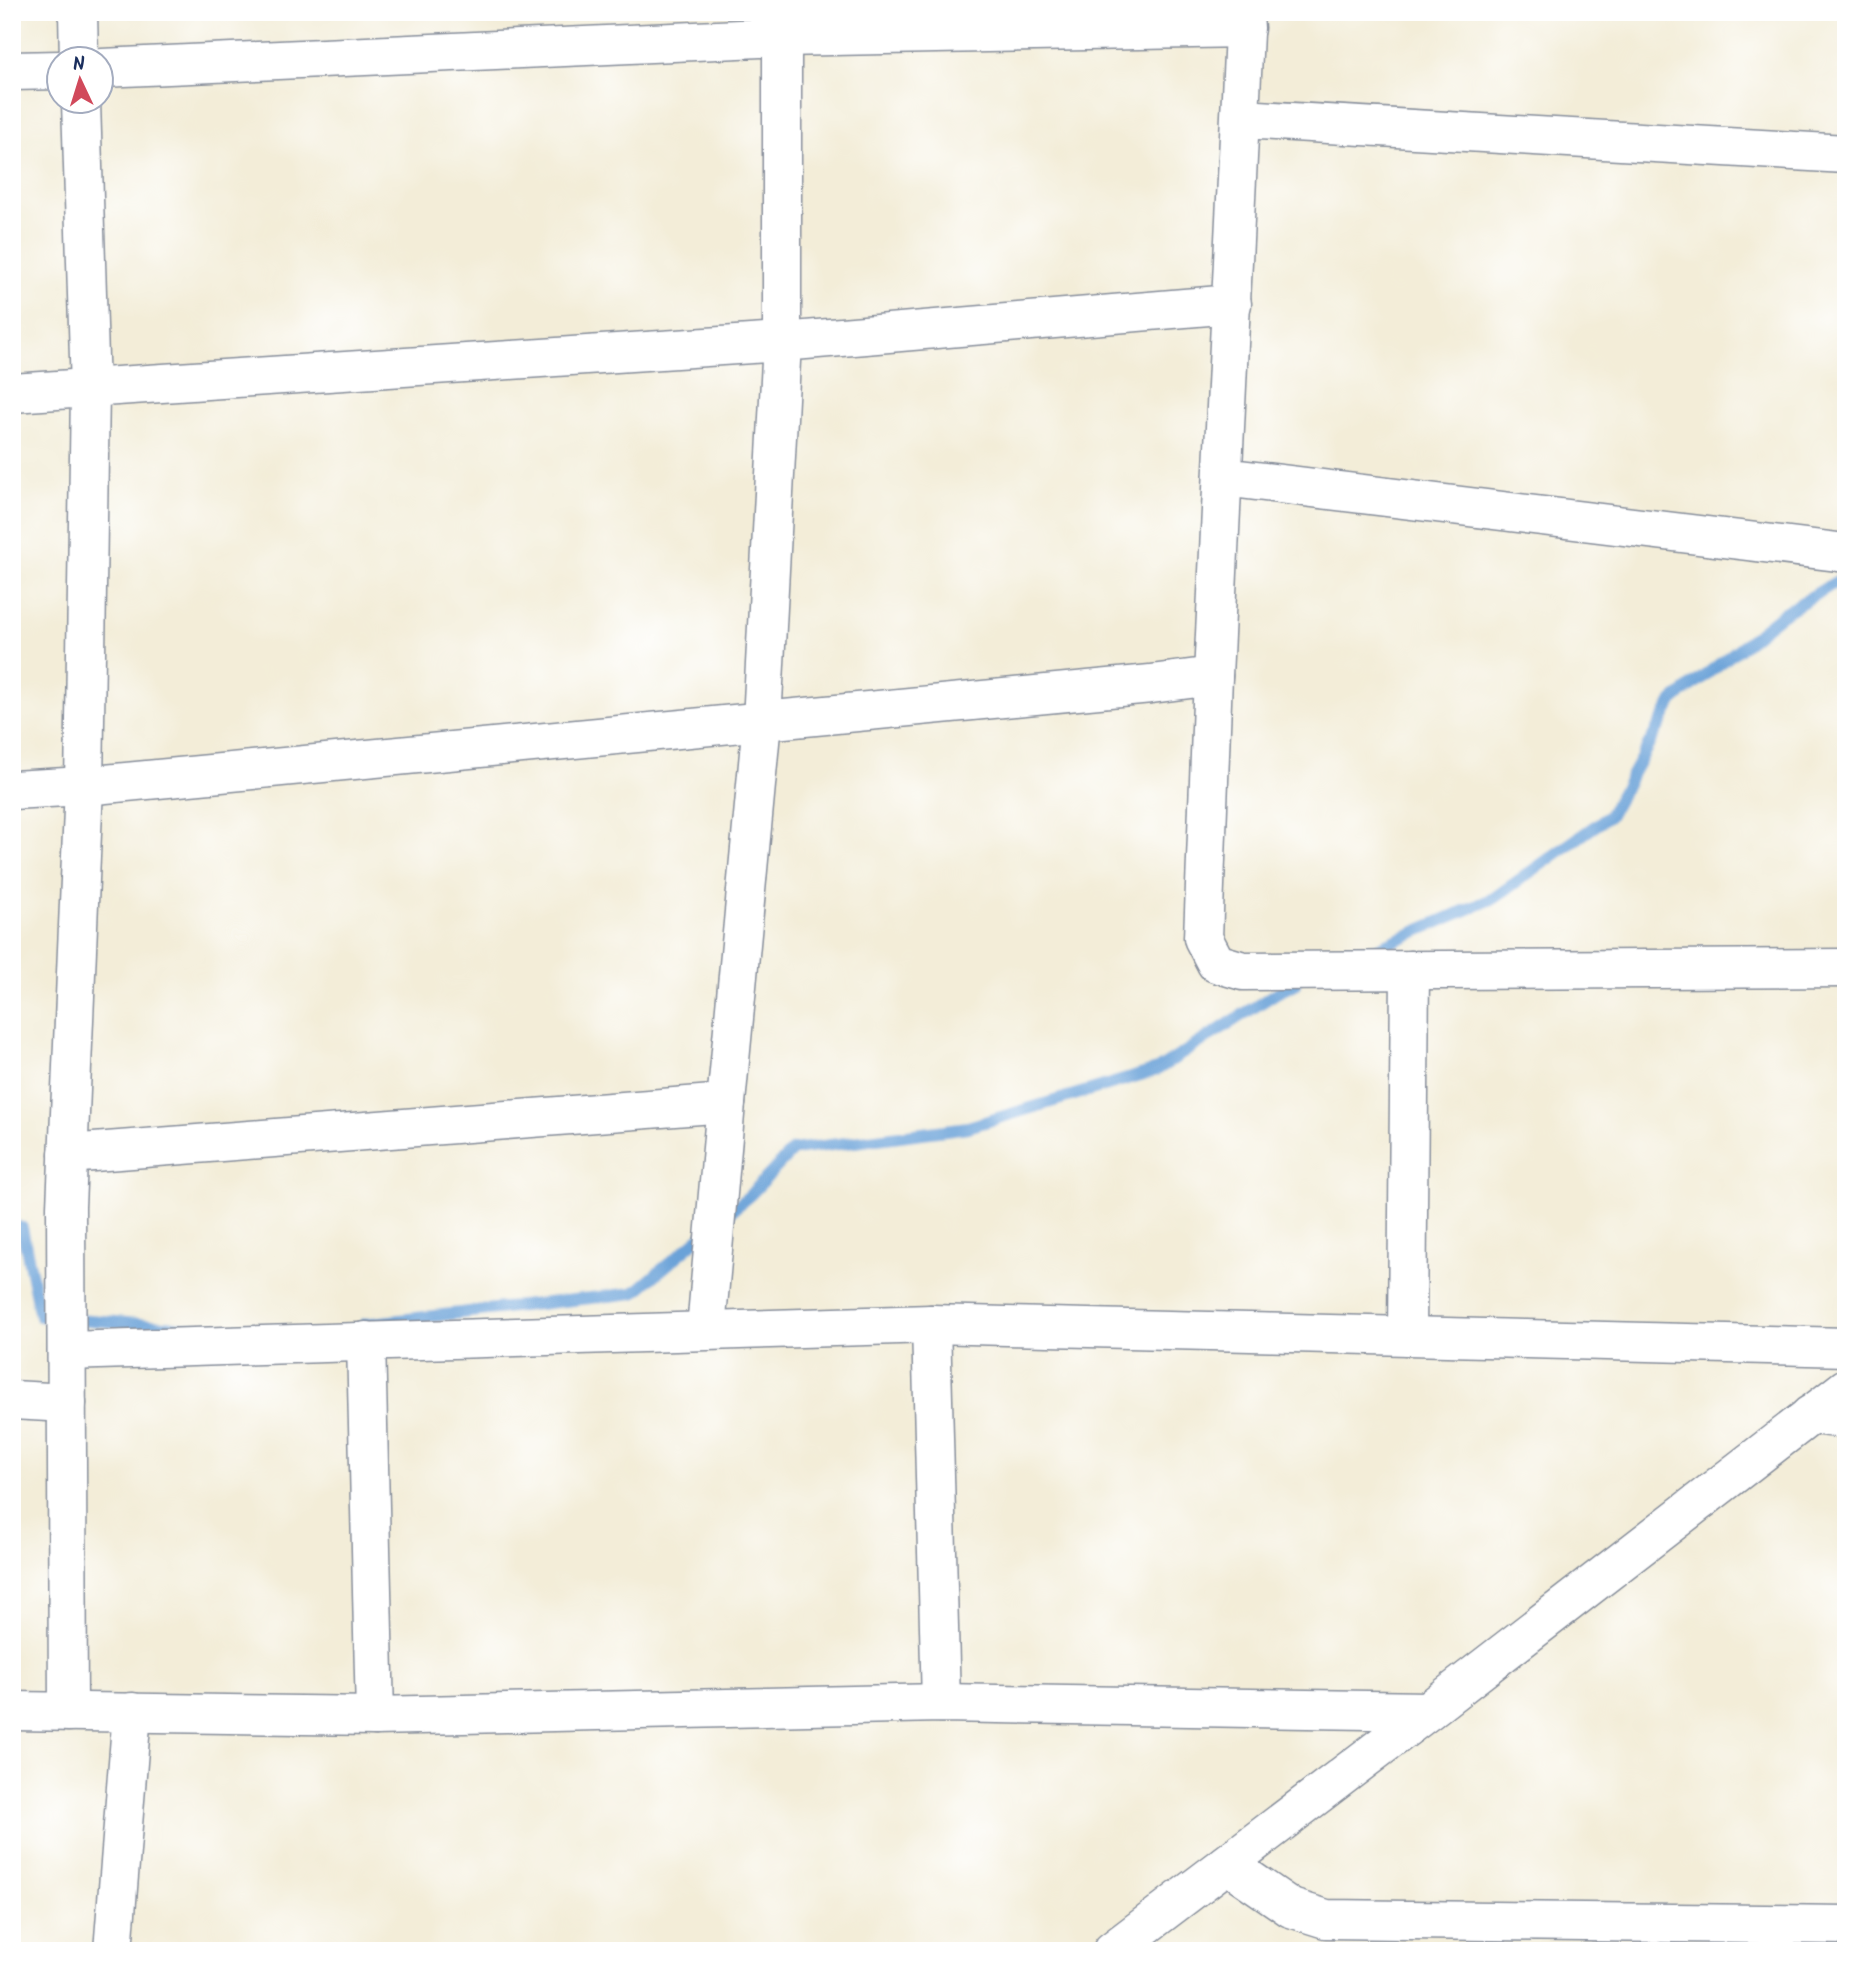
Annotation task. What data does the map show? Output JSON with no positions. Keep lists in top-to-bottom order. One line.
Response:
{"north":"top"}
